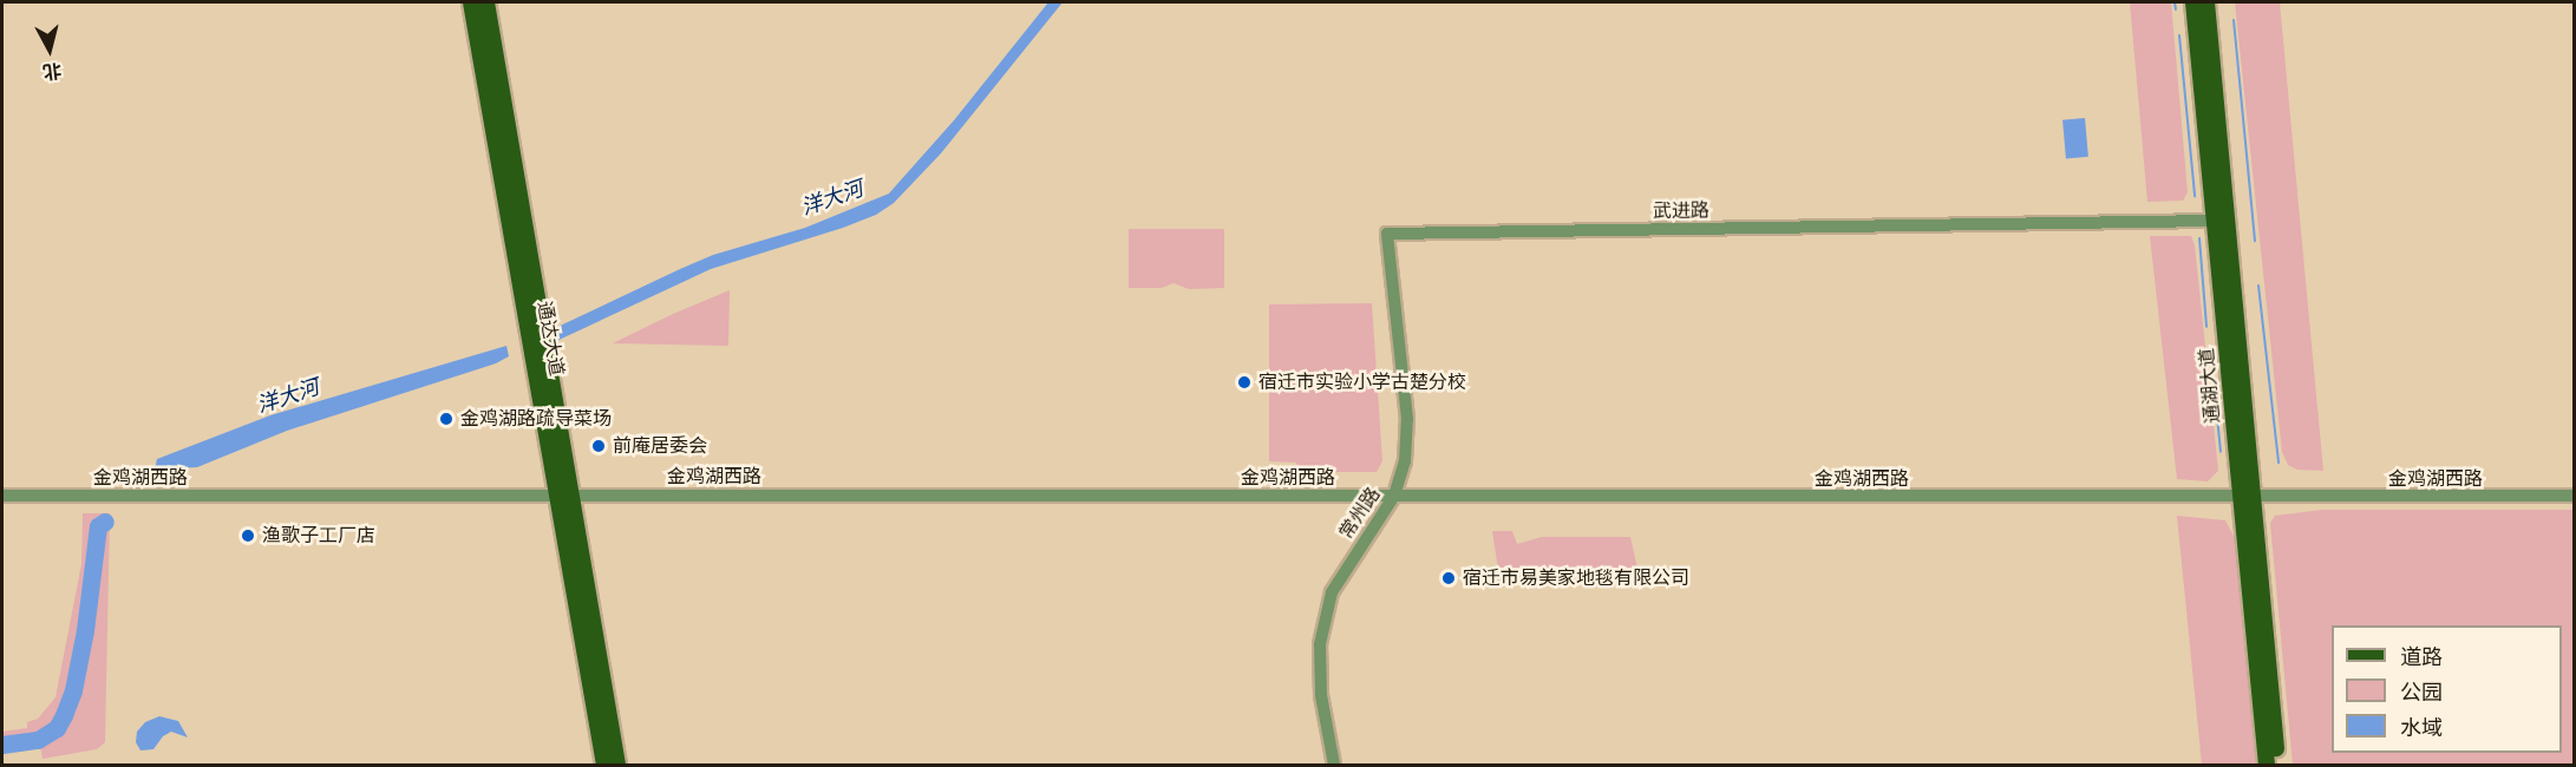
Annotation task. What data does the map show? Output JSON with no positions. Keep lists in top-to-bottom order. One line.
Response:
{"streets":{"main road":["通达大道","通湖大道"],"street":["武进路","金鸡湖西路","常州路"]},"crossings":[["武进路","通湖大道"],["武进路","常州路"],["通达大道","金鸡湖西路"],["通湖大道","金鸡湖西路"],["金鸡湖西路","常州路"]],"water":["洋大河"],"places":["宿迁市实验小学古楚分校","金鸡湖路疏导菜场","前庵居委会","渔歌子工厂店","宿迁市易美家地毯有限公司"],"legend":["道路","公园","水域"],"north":"bottom"}
